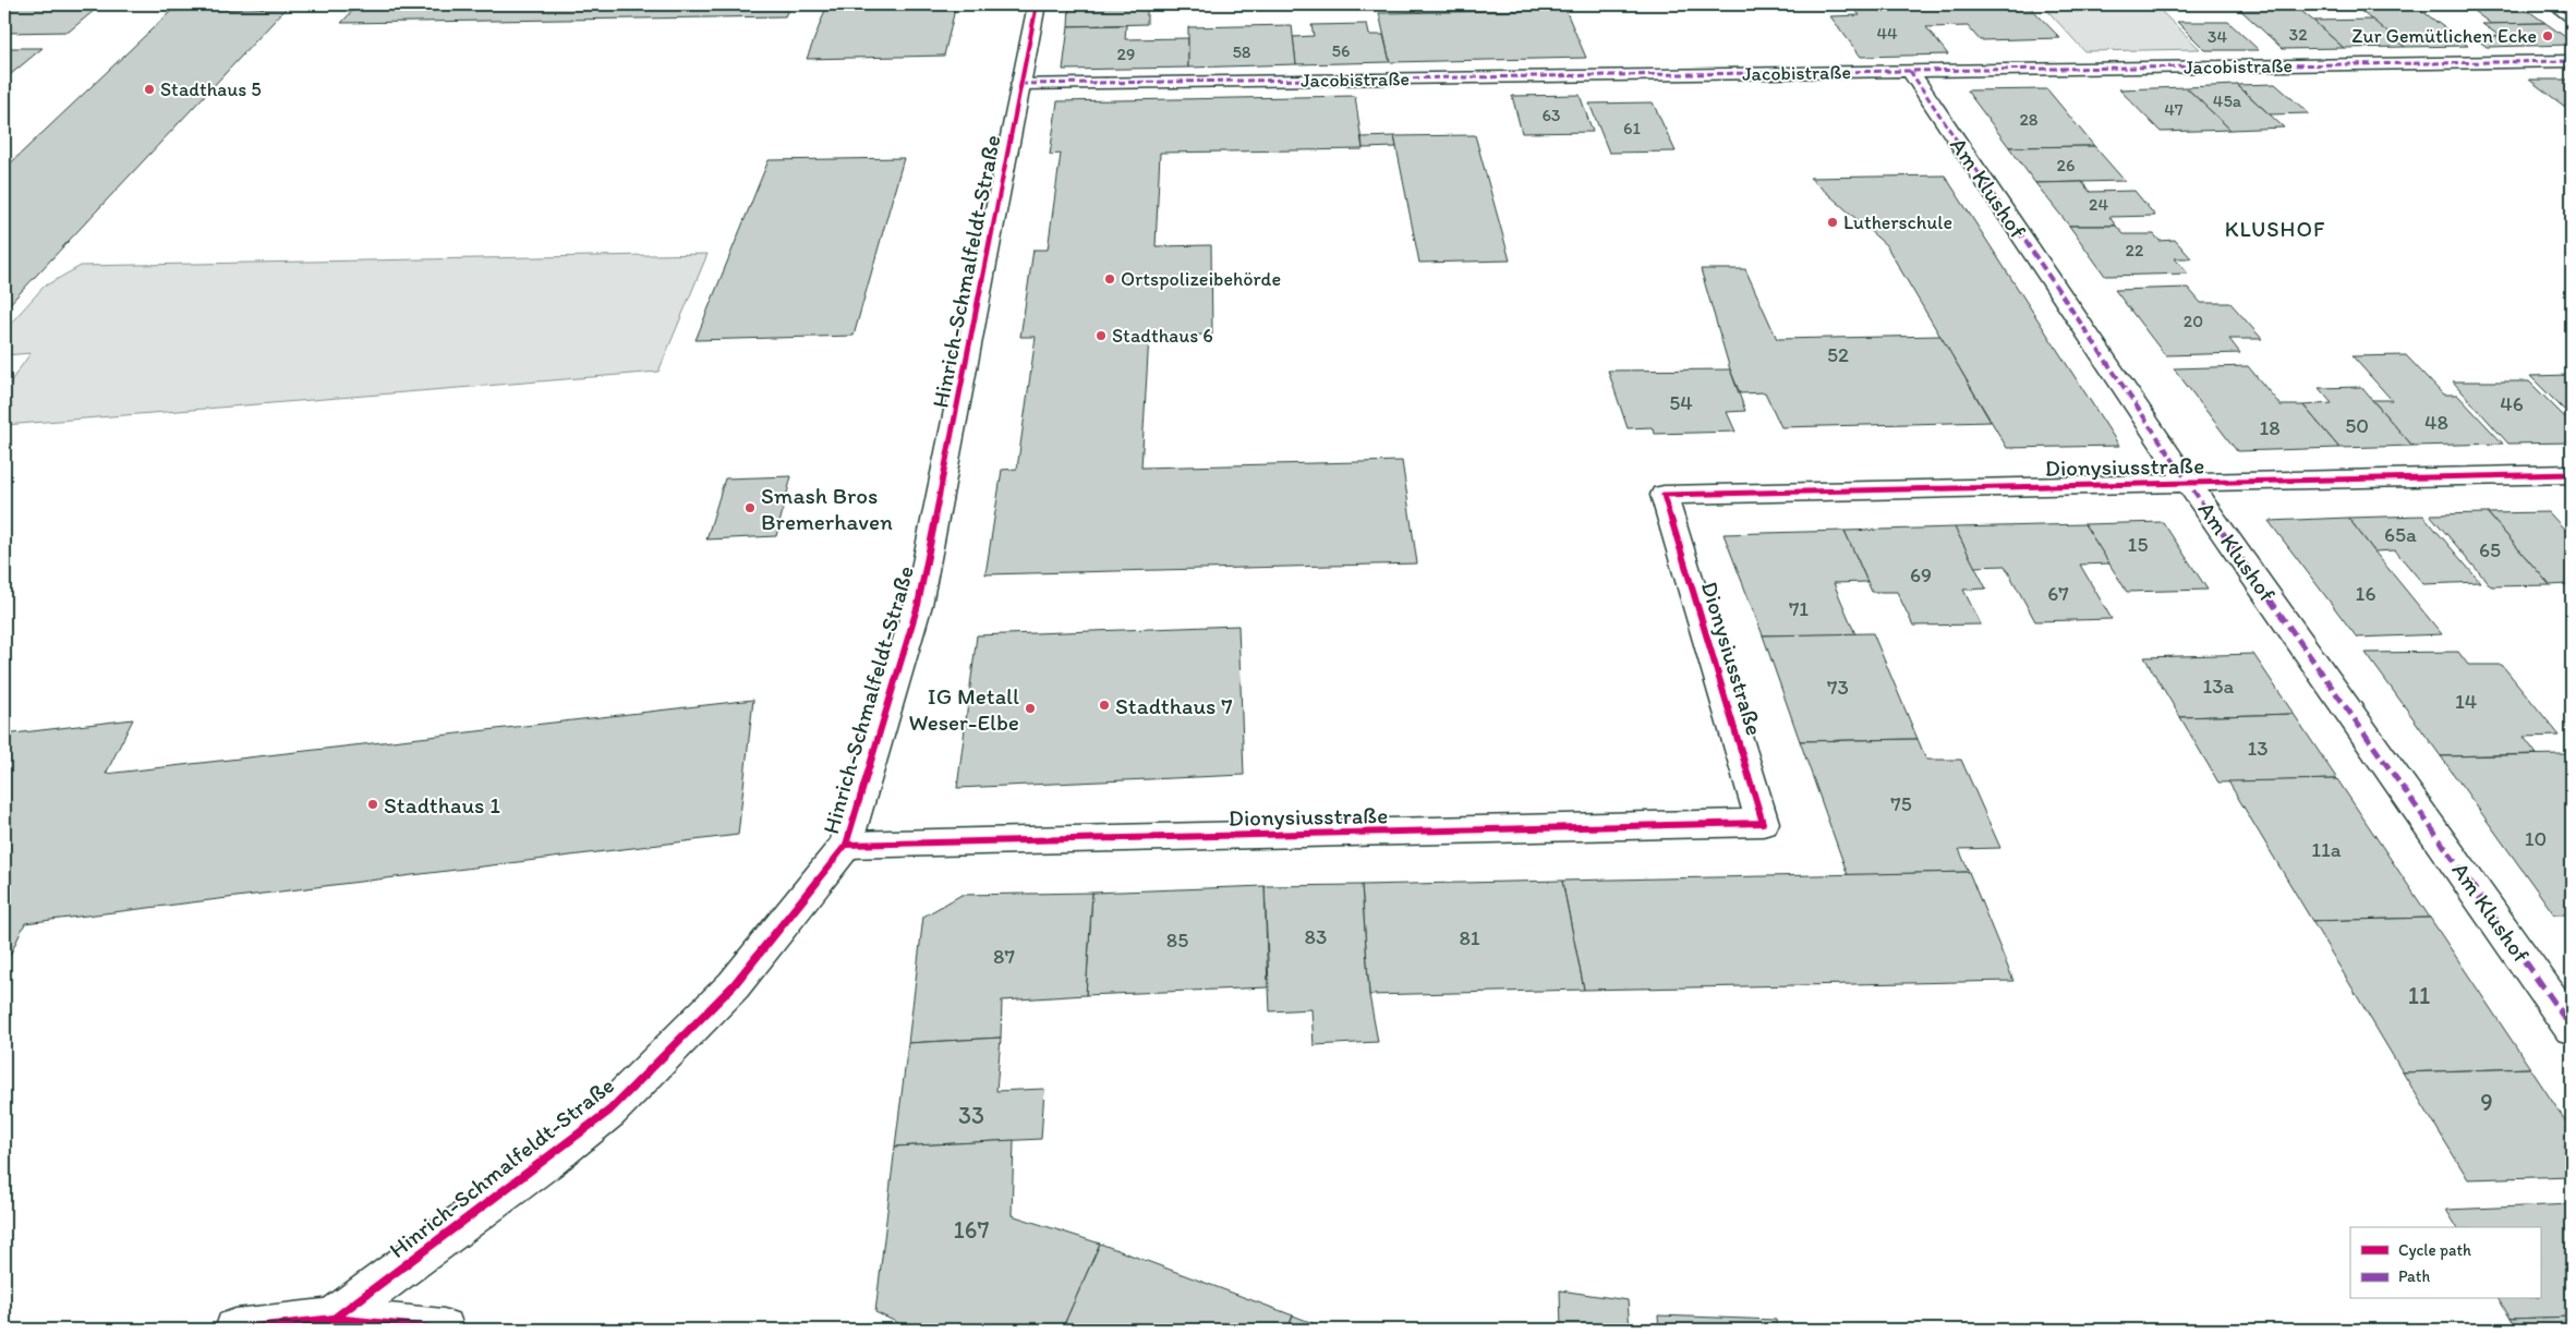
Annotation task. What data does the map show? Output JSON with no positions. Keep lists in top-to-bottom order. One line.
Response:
{"streets":{"street":["Jacobistraße","Am Klushof","Hinrich-Schmalfeldt-Straße","Dionysiusstraße"]},"crossings":[["Jacobistraße","Am Klushof"],["Jacobistraße","Hinrich-Schmalfeldt-Straße"],["Am Klushof","Dionysiusstraße"],["Hinrich-Schmalfeldt-Straße","Dionysiusstraße"]],"districts":["KLUSHOF"],"places":["Zur Gemütlichen Ecke","Stadthaus 5","Lutherschule","Ortspolizeibehörde","Stadthaus 6","Smash Bros Bremerhaven","Stadthaus 7","IG Metall Weser-Elbe","Stadthaus 1"],"house_numbers":["44","32","34","56","58","29","45a","47","63","28","61","26","24","22","20","52","54","46","48","50","18","65a","15","65","69","67","16","71","13a","73","14","13","75","10","11a","83","81","85","87","11","9","33","167"],"legend":["Cycle path","Path"]}
